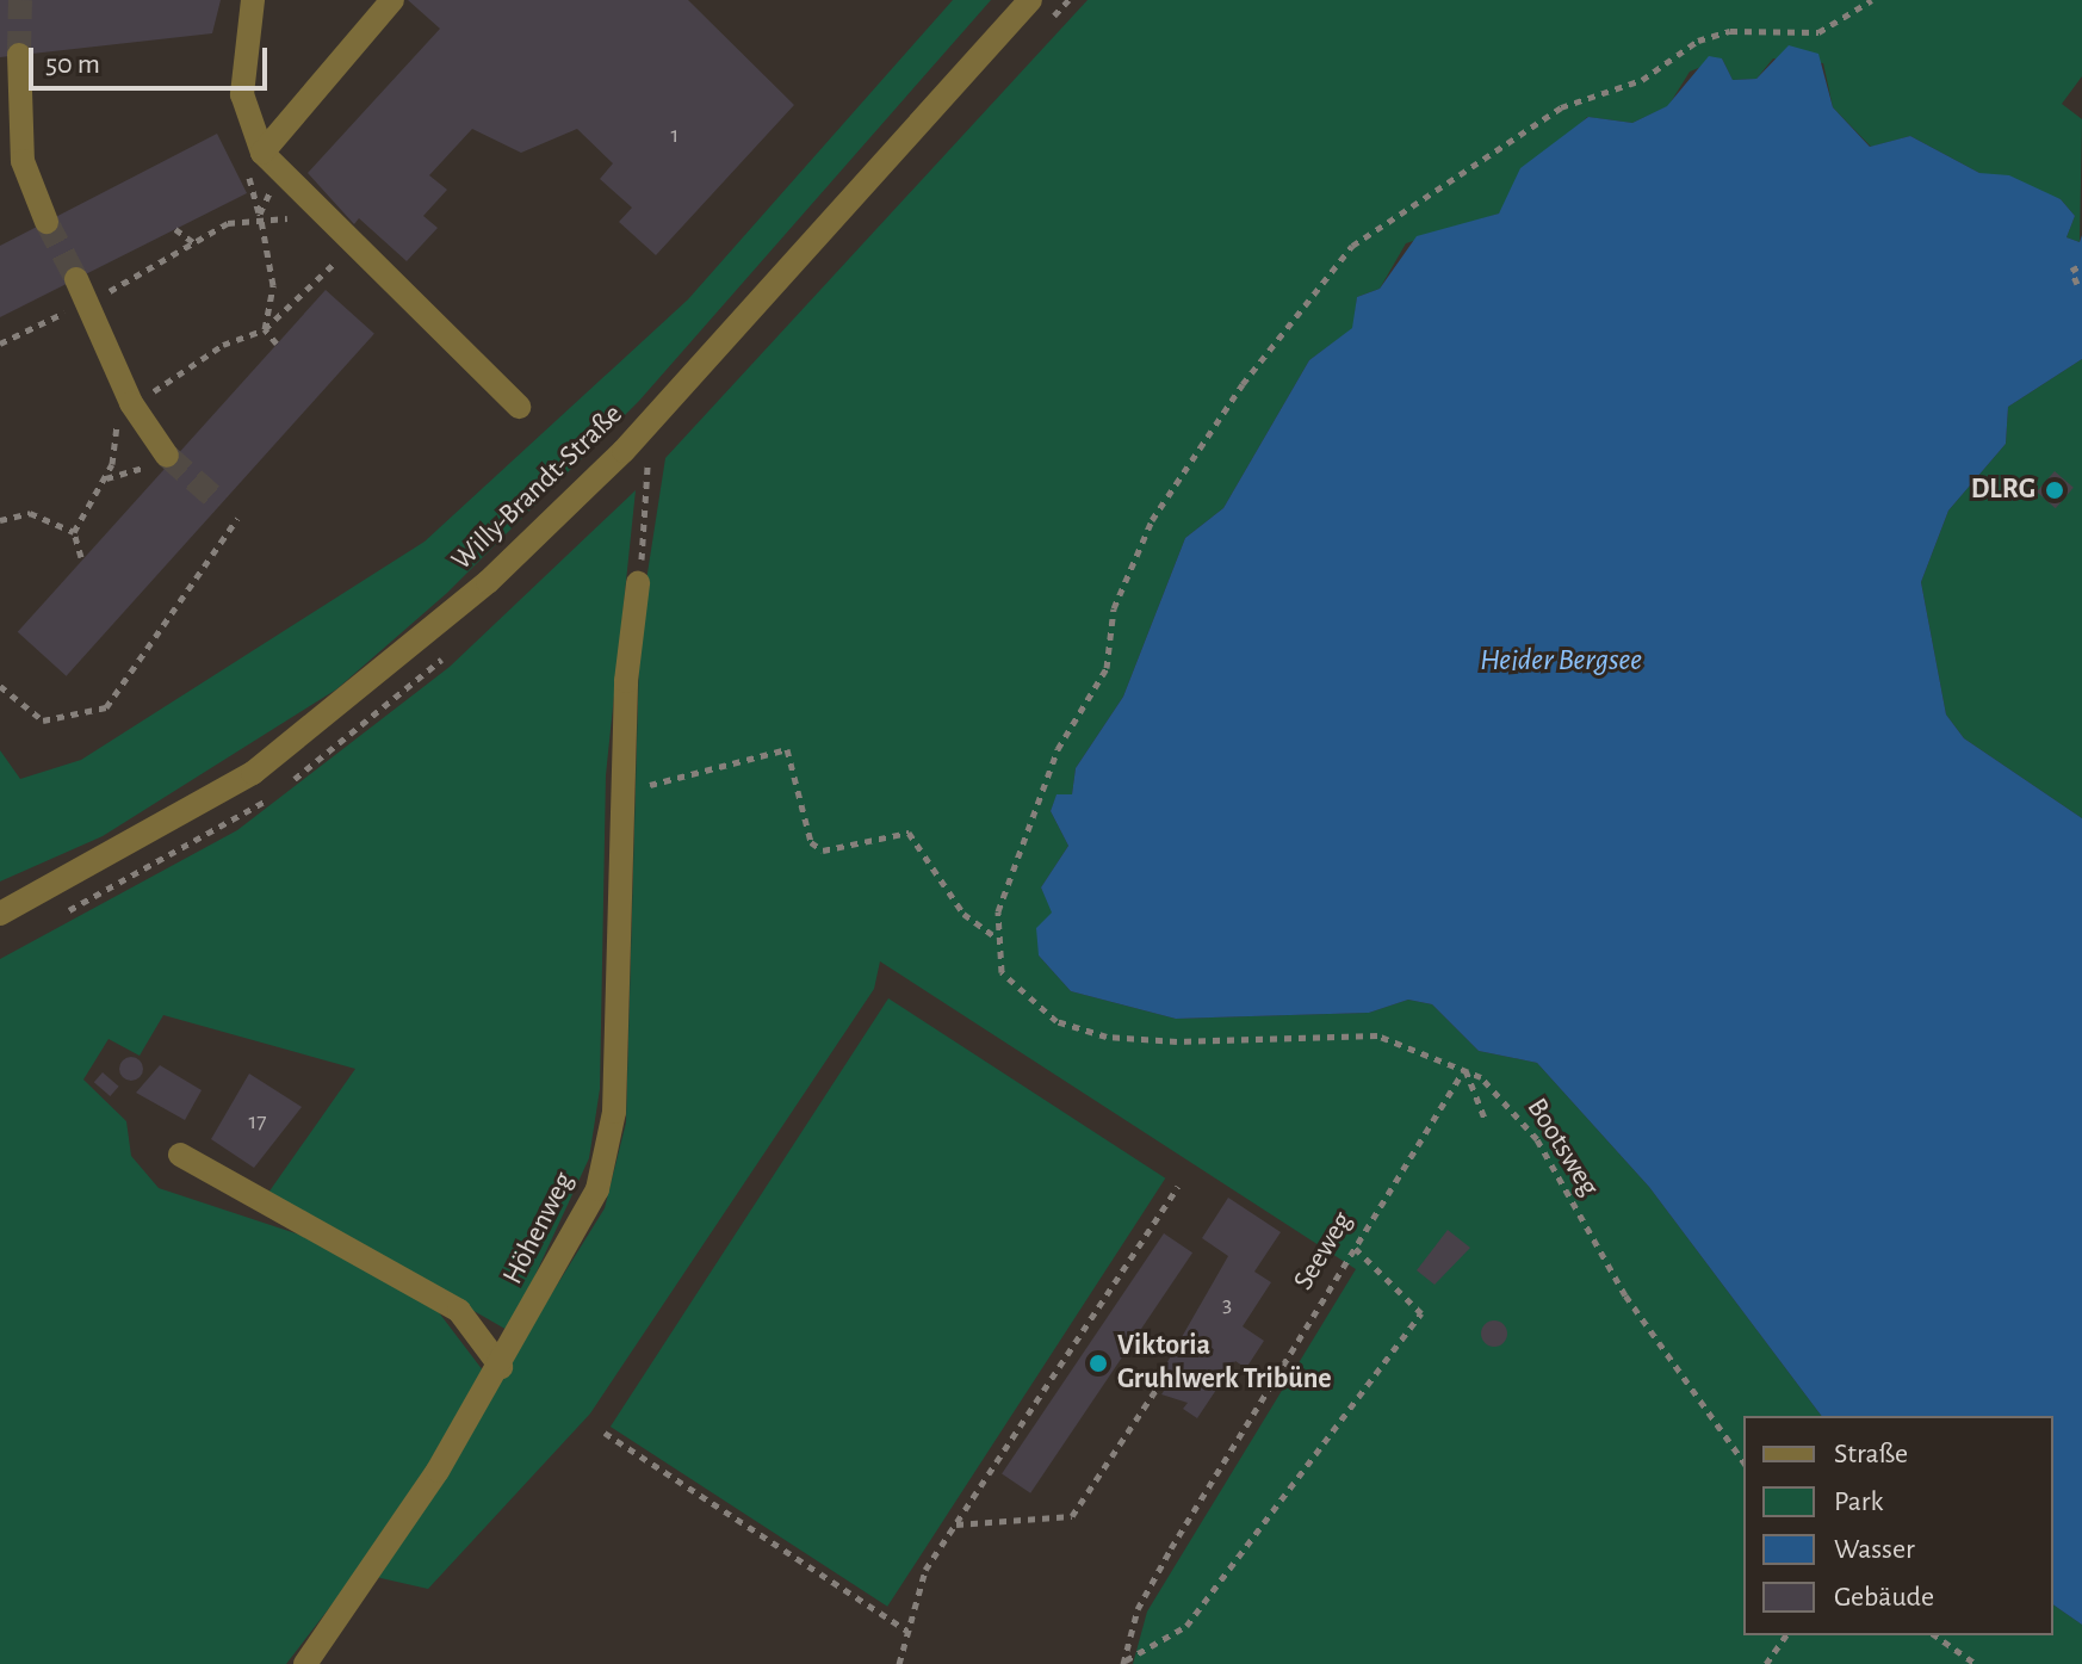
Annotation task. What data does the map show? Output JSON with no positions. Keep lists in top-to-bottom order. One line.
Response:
{"streets":{"street":["Willy-Brandt-Straße","Höhenweg"],"path":["Bootsweg","Seeweg"]},"crossings":[["Bootsweg","Seeweg"]],"water":["Heider Bergsee"],"places":["DLRG","Viktoria Gruhlwerk Tribüne"],"house_numbers":["1","17","3"],"legend":["Straße","Park","Wasser","Gebäude"],"scale_bar":"50 m"}
